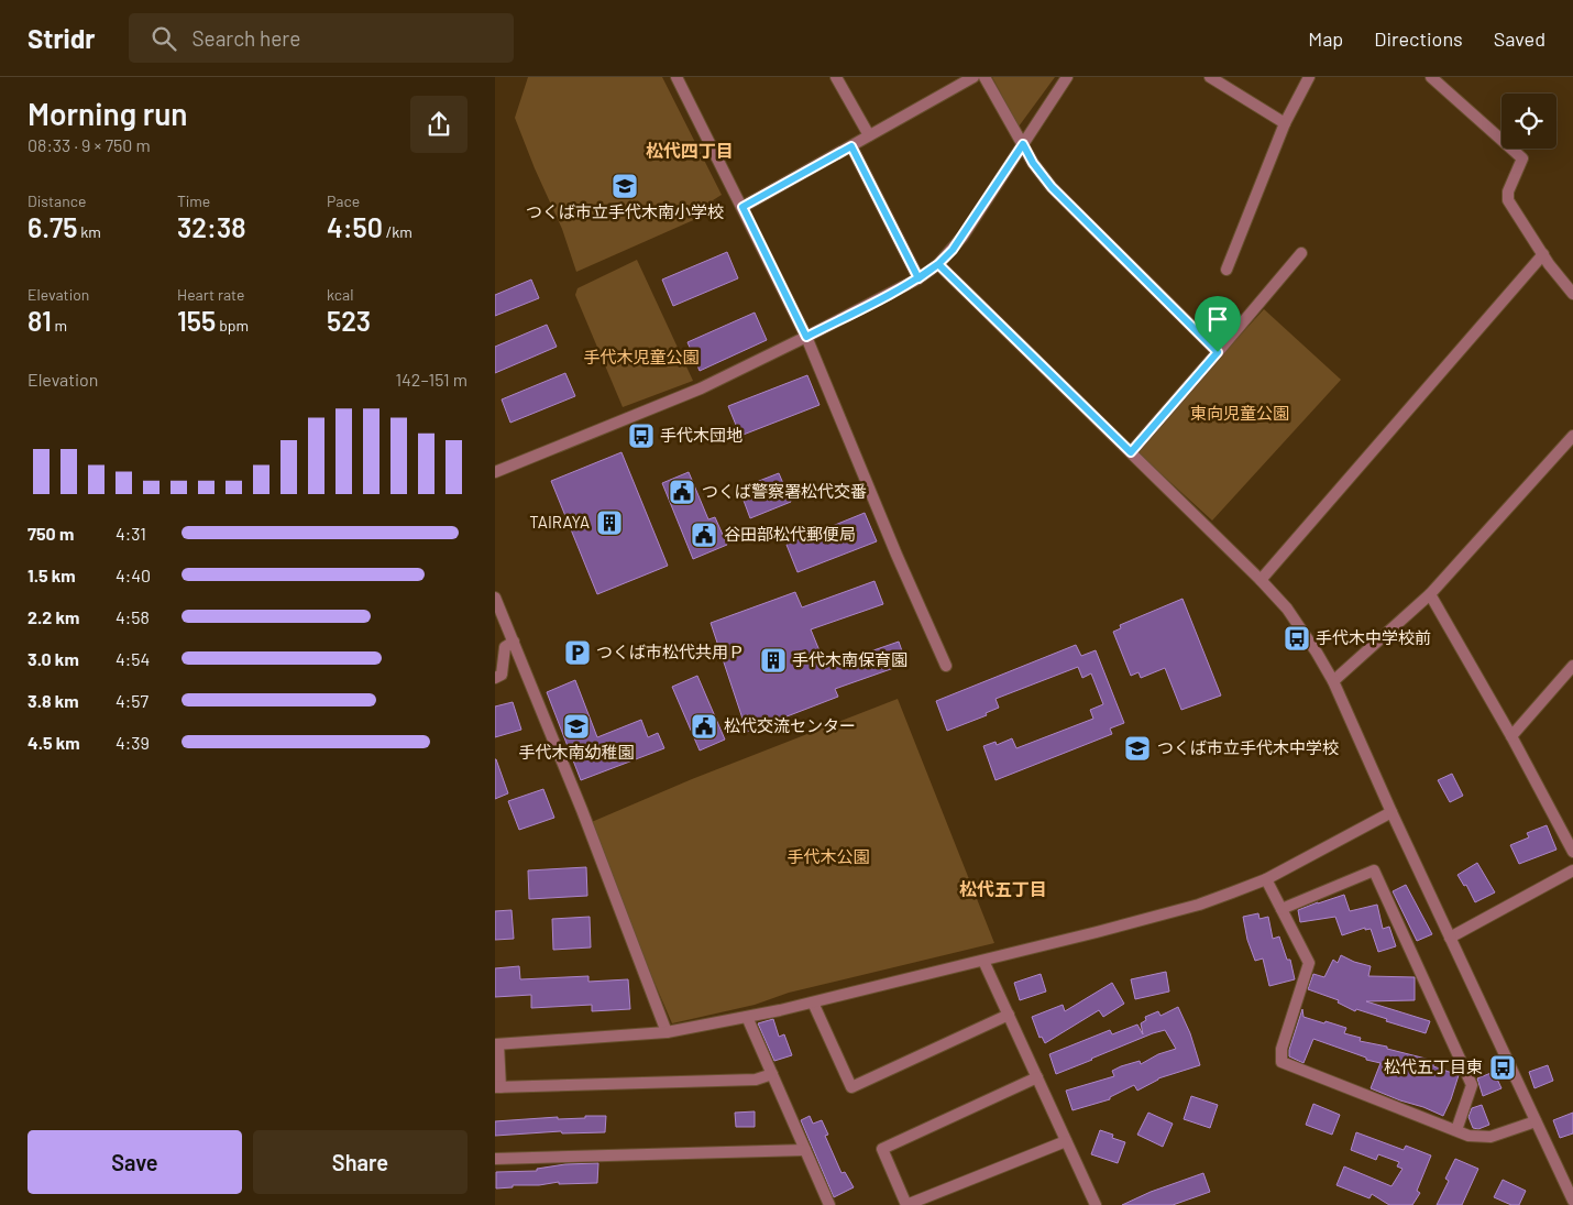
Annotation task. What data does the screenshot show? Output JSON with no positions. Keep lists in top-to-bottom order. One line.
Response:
{"districts":["松代四丁目","松代五丁目"],"parks":["手代木児童公園","東向児童公園","手代木公園"],"places":{"school or university":["つくば市立手代木南小学校","手代木南幼稚園","つくば市立手代木中学校"],"bus stop":["手代木団地","手代木中学校前","松代五丁目東"],"public building":["つくば警察署松代交番","谷田部松代郵便局","松代交流センター"],"building":["TAIRAYA","手代木南保育園"],"parking":["つくば市松代共用Ｐ"]},"page":{"header":"Stridr","search":"Search here","nav":["Map","Directions","Saved"],"heading":["Morning run","08:33 · 9 × 750 m"],"stats":[["Distance","6.75 km"],["Time","32:38"],["Pace","4:50 /km"],["Elevation","81 m"],["Heart rate","155 bpm"],["kcal","523"]],"chart":["Elevation","142–151 m"],"list":[{"name":"750 m","note":"4:31"},{"name":"1.5 km","note":"4:40"},{"name":"2.2 km","note":"4:58"},{"name":"3.0 km","note":"4:54"},{"name":"3.8 km","note":"4:57"},{"name":"4.5 km","note":"4:39"}],"buttons":["Save","Share"]}}
